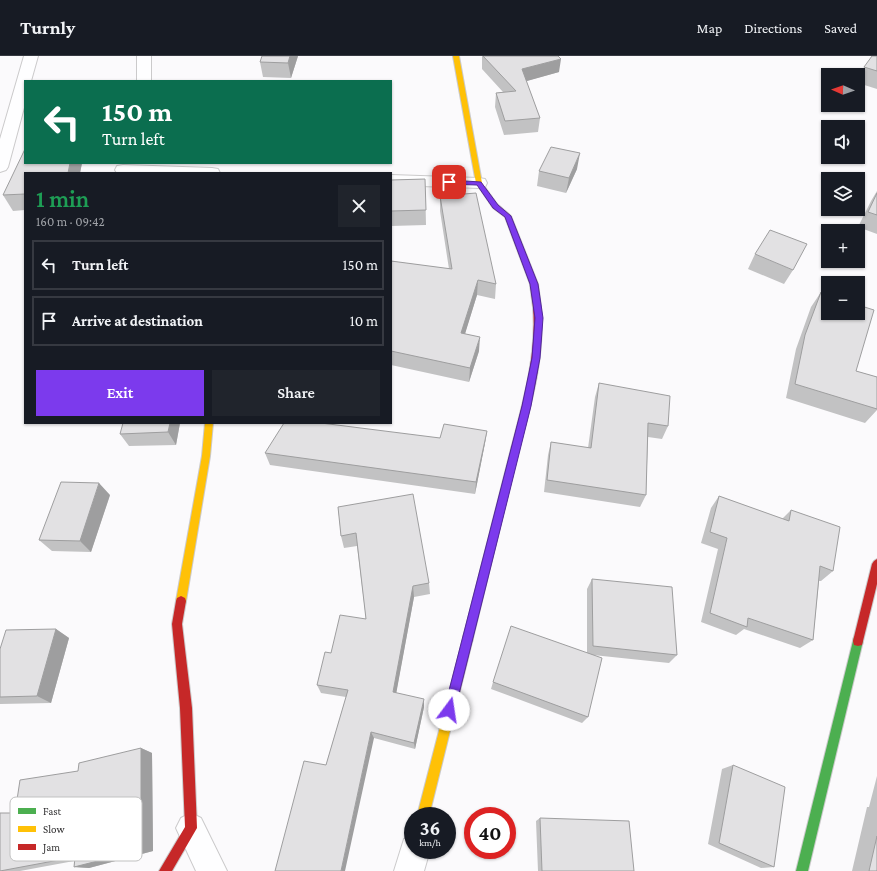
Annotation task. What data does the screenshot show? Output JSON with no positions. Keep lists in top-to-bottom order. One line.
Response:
{"legend":["Fast","Slow","Jam"],"north":"left","page":{"header":"Turnly","nav":["Map","Directions","Saved"],"map_buttons":["+","−"],"turn":["150 m","Turn left"],"heading":["1 min","160 m · 09:42"],"list":[{"name":"Turn left","value":"150 m"},{"name":"Arrive at destination","value":"10 m"}],"buttons":["Exit","Share"],"speed":"36 km/h","limit":"40"}}
